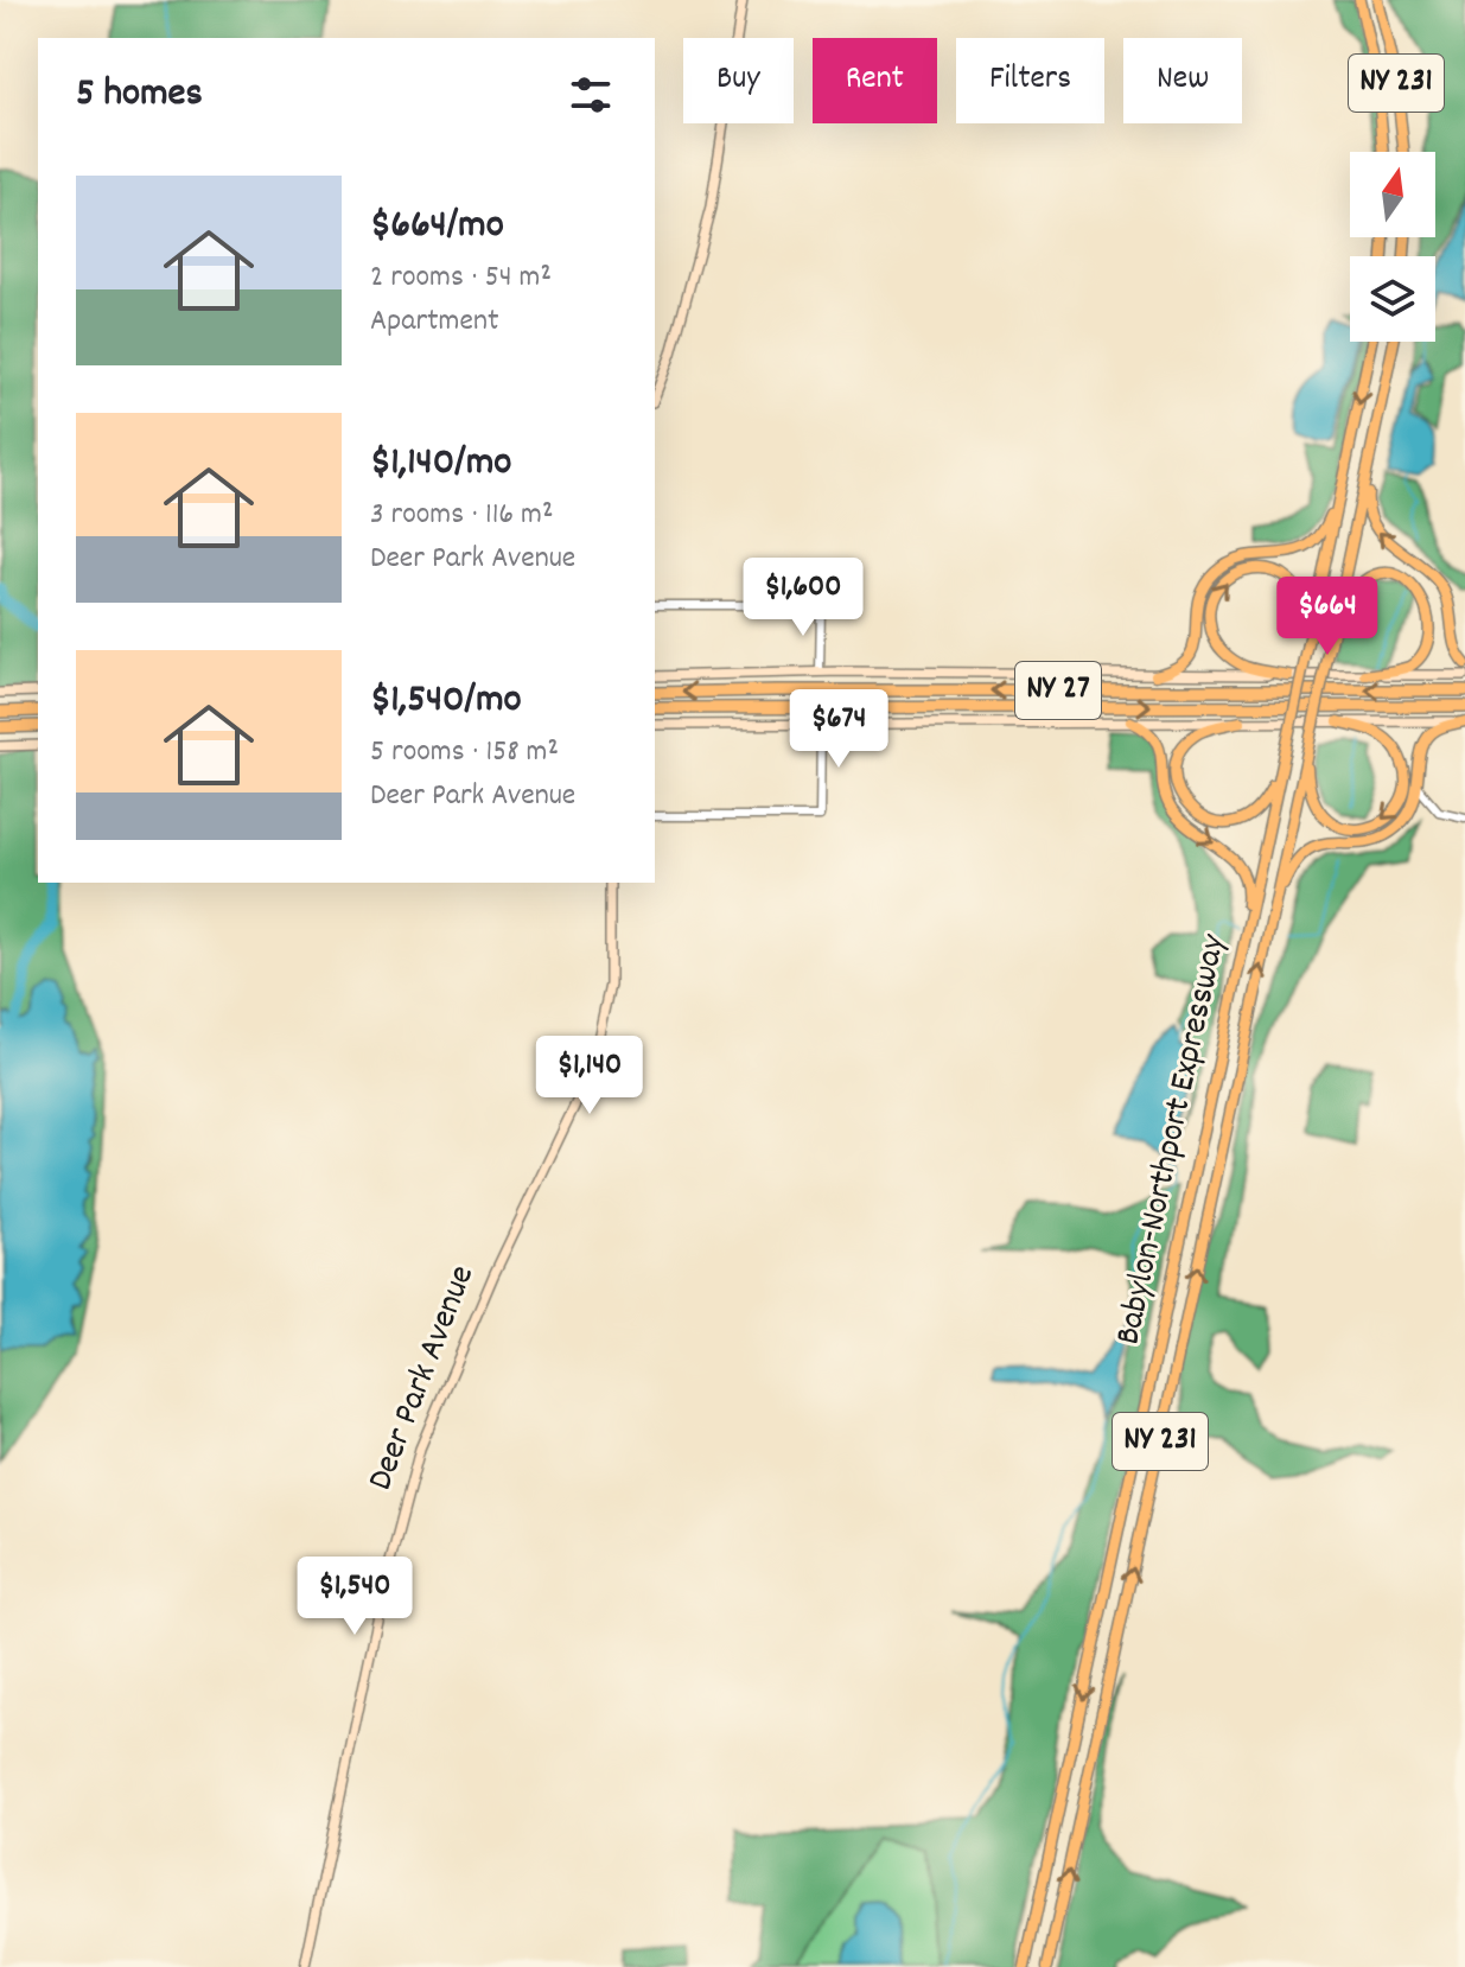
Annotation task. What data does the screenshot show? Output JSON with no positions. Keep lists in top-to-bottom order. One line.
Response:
{"streets":{"highway":["NY 27"],"main road":["NY 231","Babylon-Northport Expressway","Deer Park Avenue"]},"north":"top","page":{"chip":["Buy","Rent","Filters","New"],"heading":"5 homes","list":[{"name":"$664/mo","note":"2 rooms · 54 m² · Apartment"},{"name":"$1,140/mo","note":"3 rooms · 116 m² · Deer Park Avenue"},{"name":"$1,540/mo","note":"5 rooms · 158 m² · Deer Park Avenue"}],"price":["$1,600","$664","$674","$1,140","$1,540"]}}
